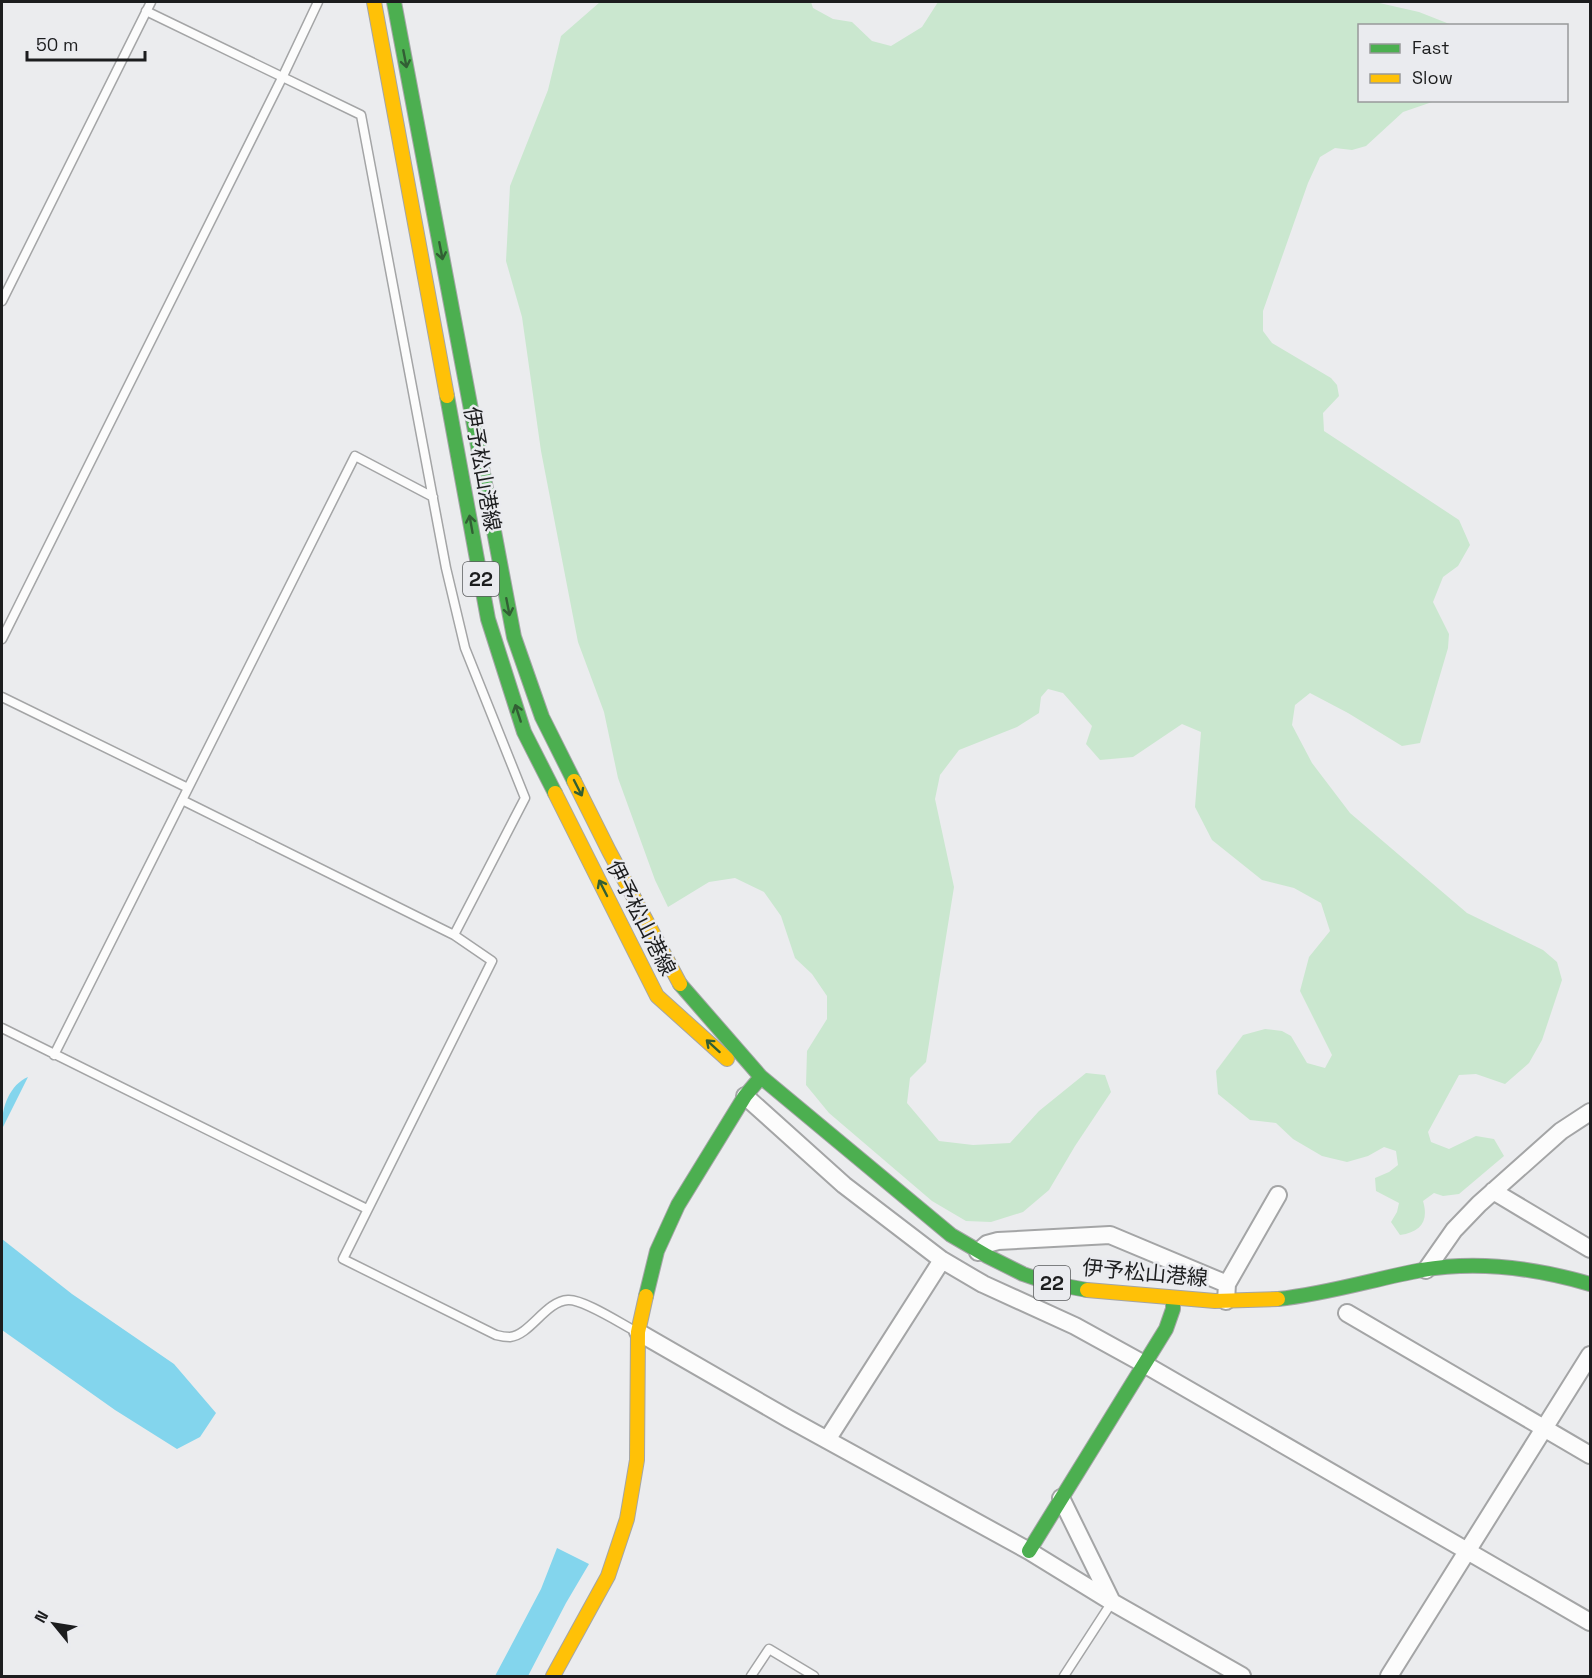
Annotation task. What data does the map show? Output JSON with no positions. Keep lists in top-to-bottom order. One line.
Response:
{"streets":{"main road":["伊予松山港線","22"]},"legend":["Fast","Slow"],"scale_bar":"50 m","north":"top left"}
